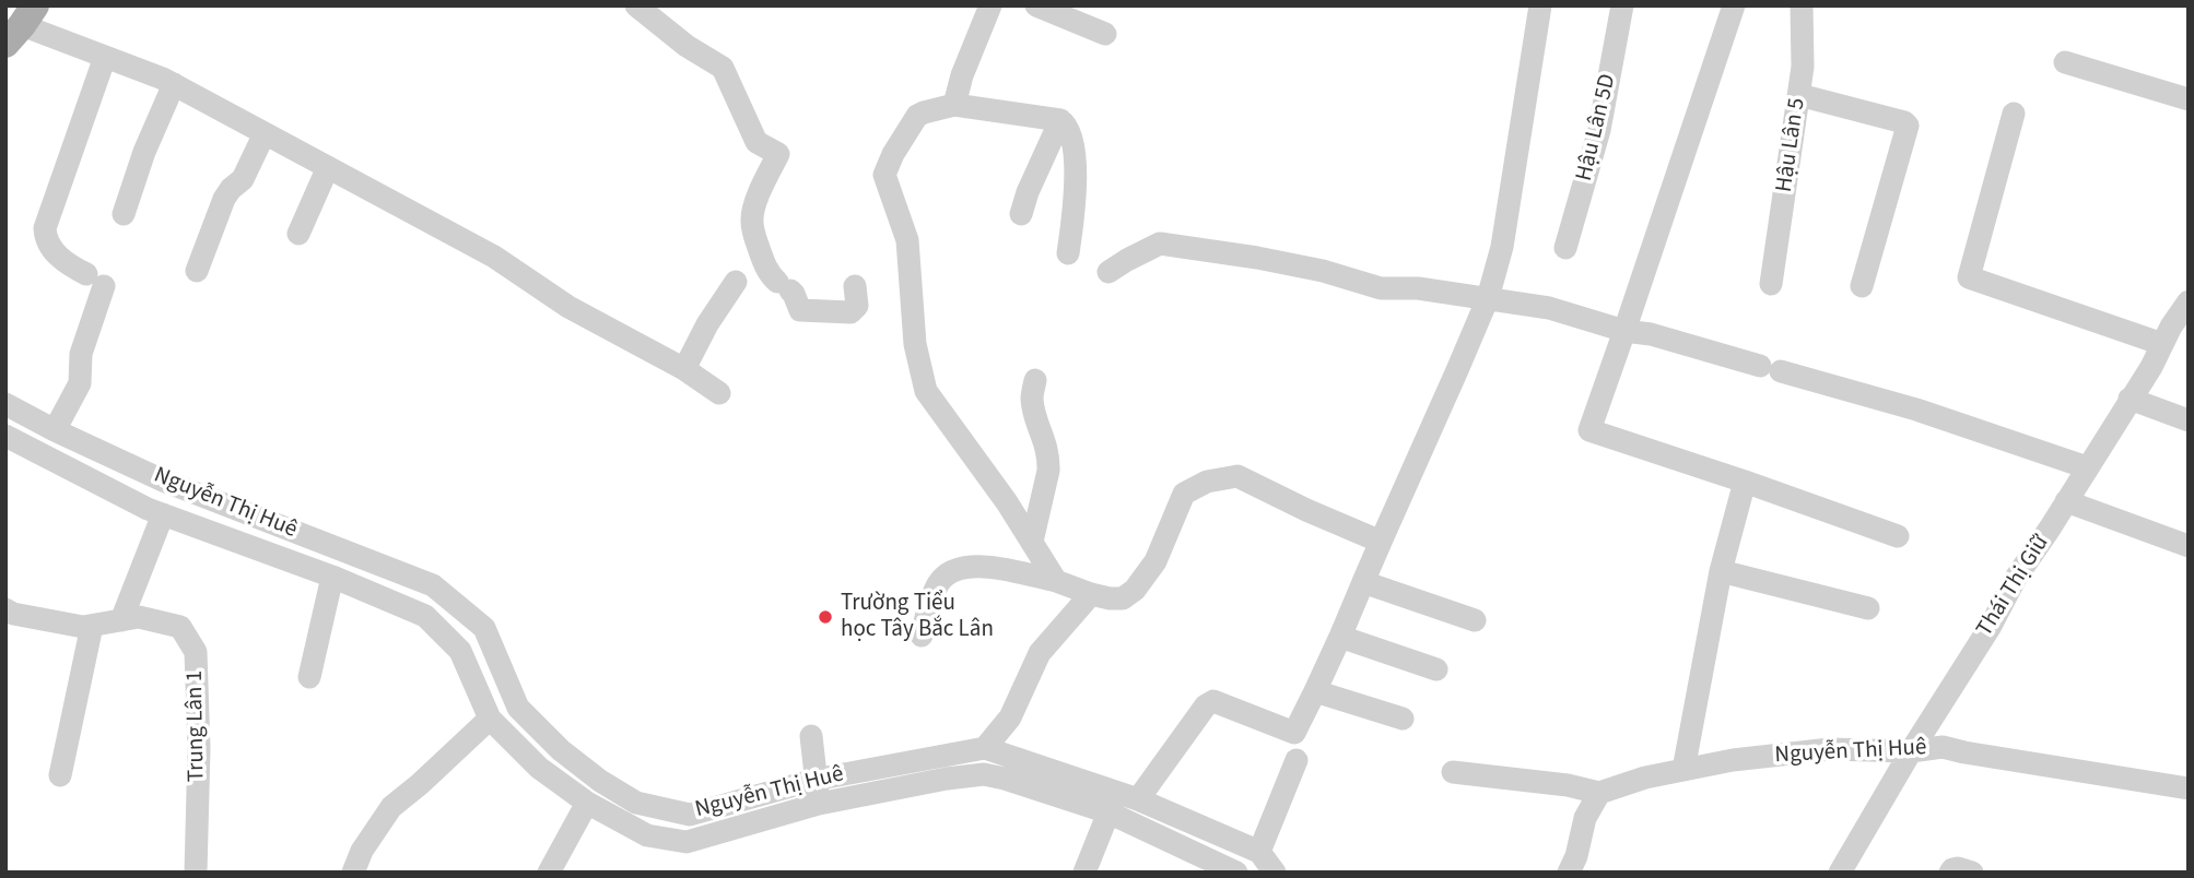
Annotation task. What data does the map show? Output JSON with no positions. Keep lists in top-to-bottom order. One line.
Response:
{"streets":{"street":["Hậu Lân 5D","Hậu Lân 5","Nguyễn Thị Huê","Thái Thị Giữ","Trung Lân 1"]},"crossings":[["Nguyễn Thị Huê","Thái Thị Giữ"]],"places":["Trường Tiểu học Tây Bắc Lân"]}
